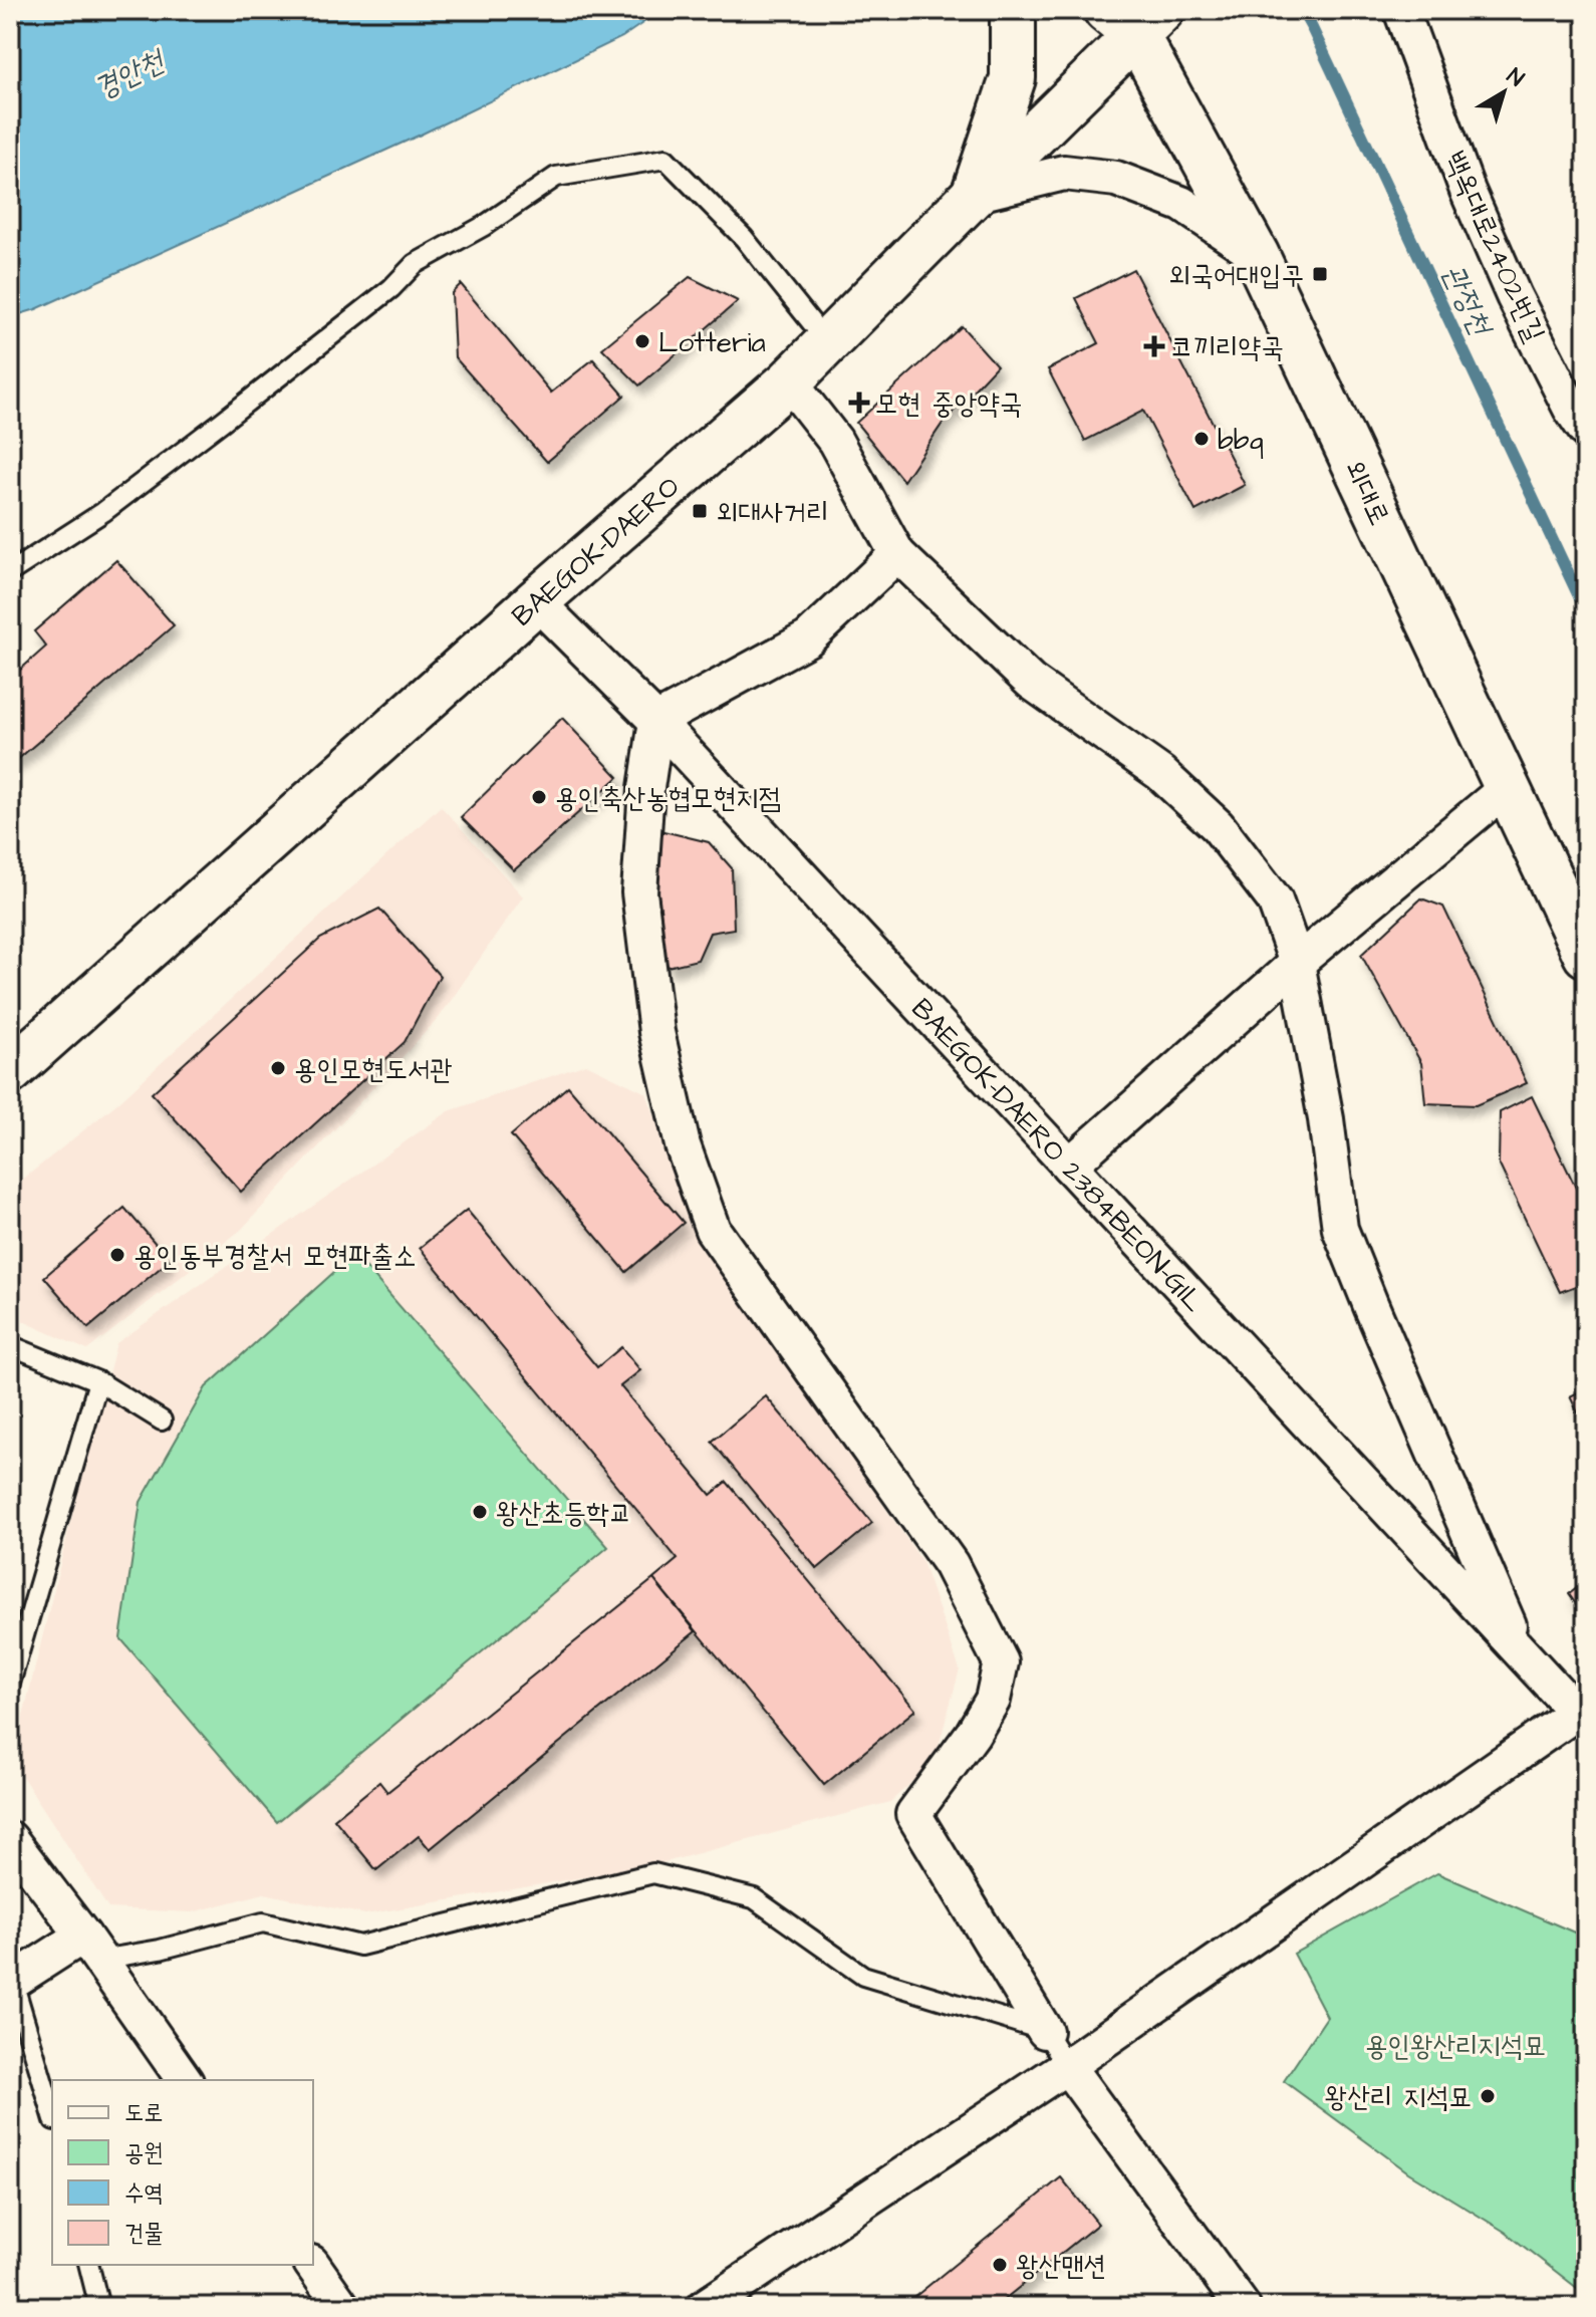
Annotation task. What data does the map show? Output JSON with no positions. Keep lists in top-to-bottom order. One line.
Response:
{"streets":{"main road":["외대로","BAEGOK-DAERO"],"street":["백옥대로2402번길","BAEGOK-DAERO 2384BEON-GIL"]},"crossings":[["외대로","BAEGOK-DAERO"],["BAEGOK-DAERO","BAEGOK-DAERO 2384BEON-GIL"]],"water":["경안천","관정천"],"parks":["용인왕산리지석묘"],"places":{"transit":["외국어대입구","외대사거리"],"other":["Lotteria","bbq","용인축산농협모현지점","용인모현도서관","용인동부경찰서 모현파출소","왕산초등학교","왕산리 지석묘","왕산맨션"],"health":["코끼리약국","모현 중앙약국"]},"legend":["도로","공원","수역","건물"],"north":"top right"}
